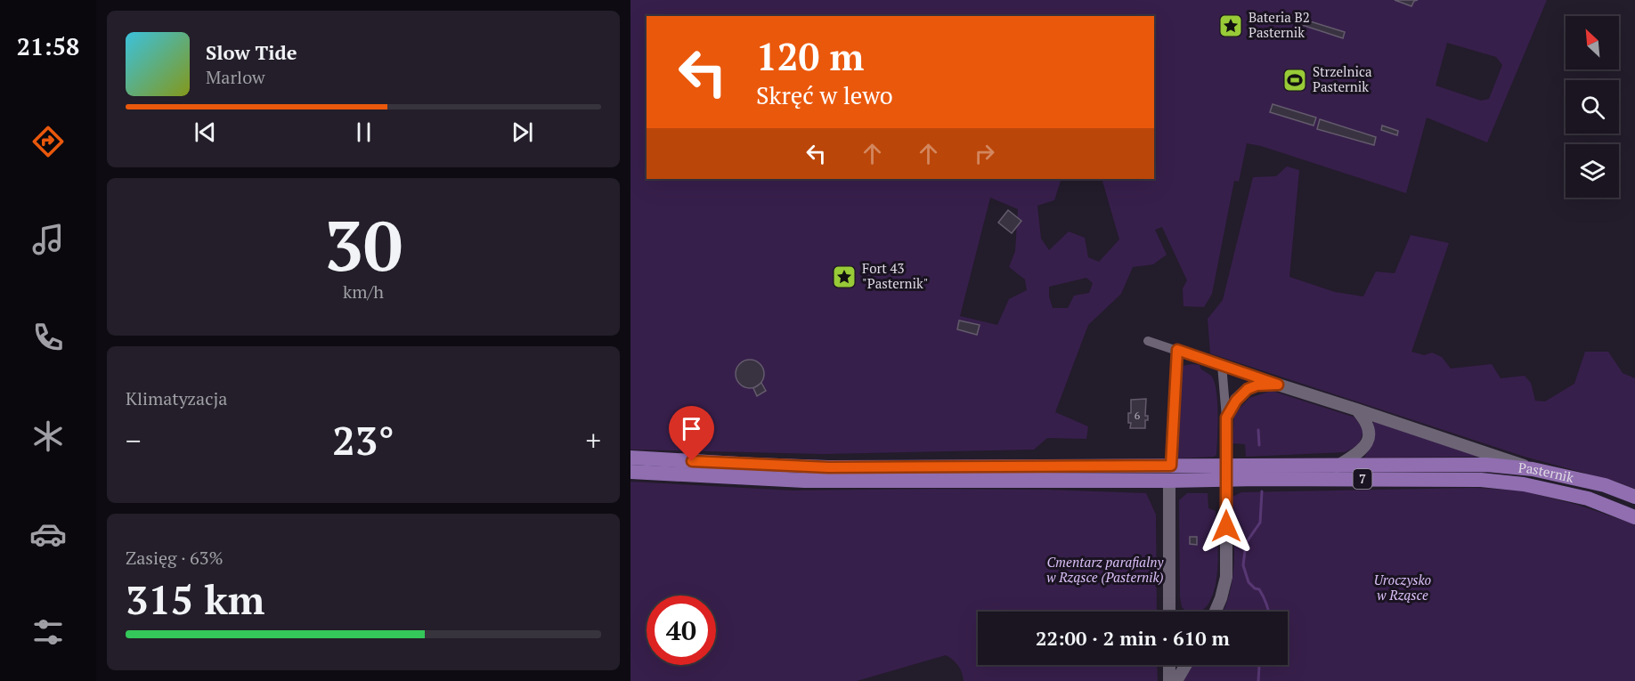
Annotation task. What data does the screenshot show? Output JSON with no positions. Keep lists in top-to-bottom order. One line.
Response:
{"streets":{"main road":["Pasternik","7"]},"crossings":[["Pasternik","7"]],"parks":["Cmentarz parafialny w Rząsce (Pasternik)","Uroczysko w Rząsce"],"places":{"place":["Bateria B2 Pasternik","Fort 43 \"Pasternik\""],"sports":["Strzelnica Pasternik"]},"house_numbers":["6"],"north":"top left","page":{"tabs":"21:58","turn":["120 m","Skręć w lewo"],"song":["Slow Tide","Marlow"],"tile":[["30","km/h"],"Klimatyzacja",["Zasięg · 63%","315 km"]],"heat":["−","23°","+"],"limit":"40","trip":"22:00 · 2 min · 610 m"}}
